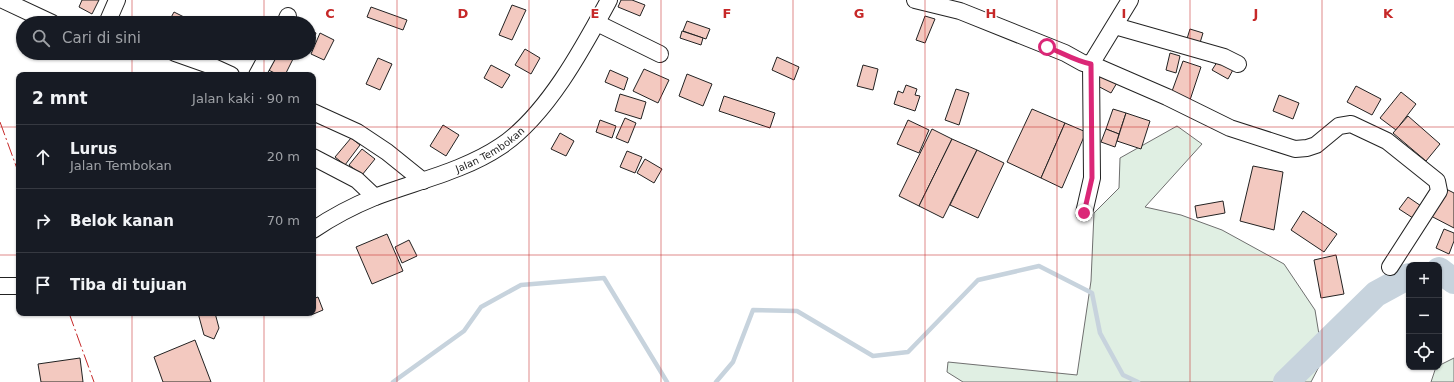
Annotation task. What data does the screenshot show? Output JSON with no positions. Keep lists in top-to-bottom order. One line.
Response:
{"streets":{"street":["Jalan Tembokan"]},"page":{"search":"Cari di sini","heading":["2 mnt","Jalan kaki · 90 m"],"list":[["Lurus","Jalan Tembokan","20 m"],["Belok kanan","70 m"],"Tiba di tujuan"],"map_buttons":["+","−"]},"grid":{"columns":["C","D","E","F","G","H","I","J","K"]}}
